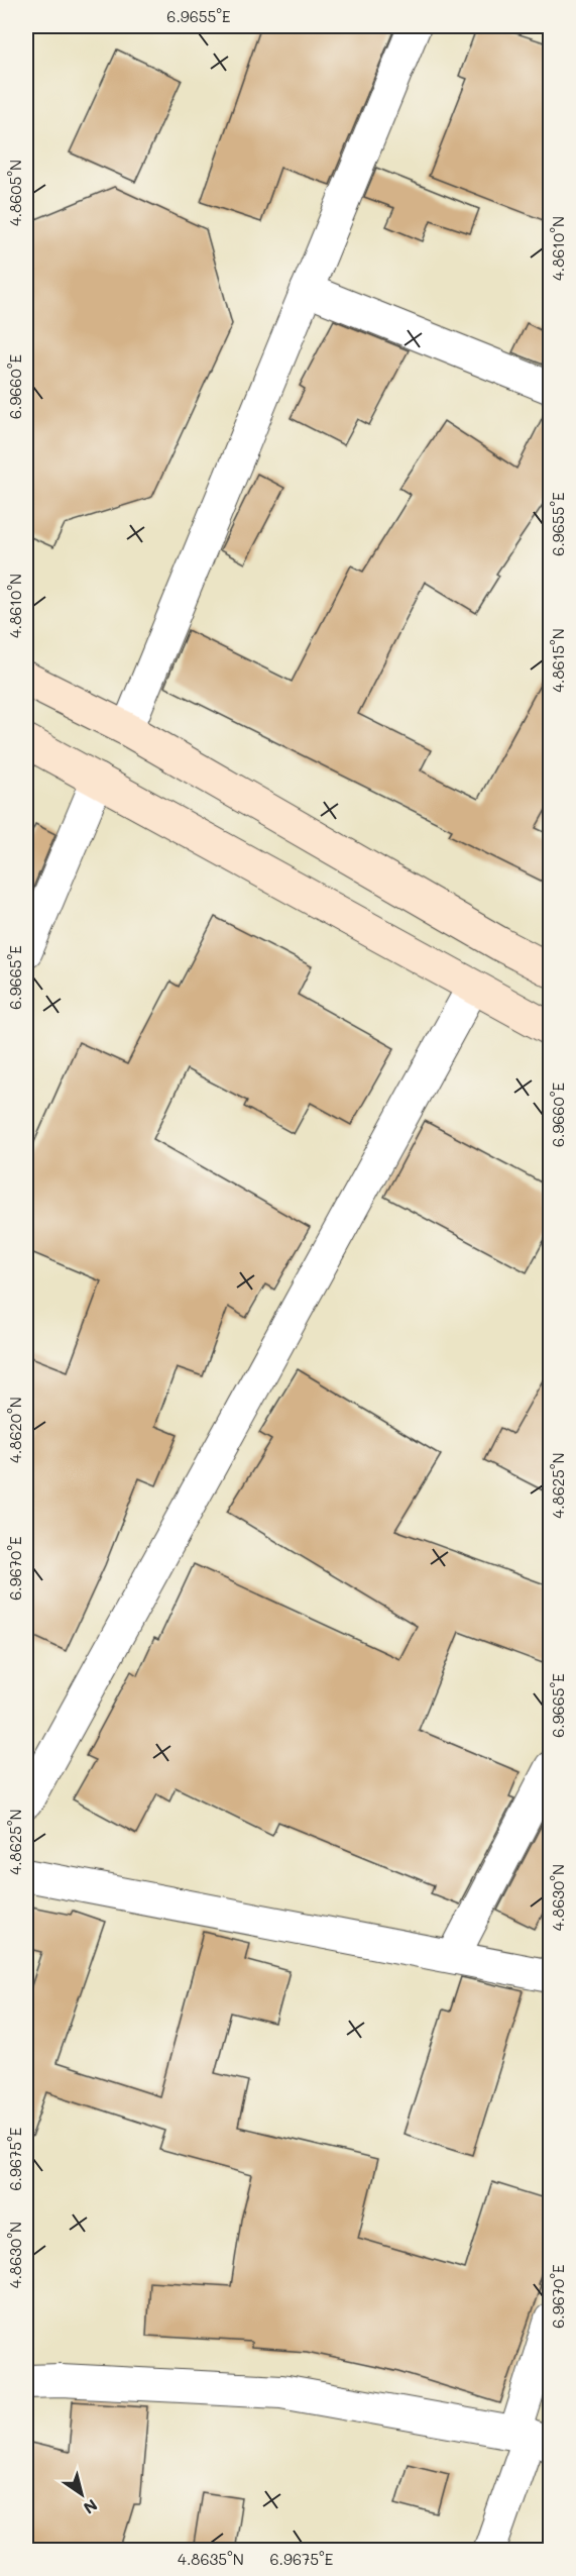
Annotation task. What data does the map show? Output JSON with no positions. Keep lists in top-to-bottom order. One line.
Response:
{"north":"bottom right","coordinates":["6.9655°E","4.8605°N","4.8610°N","6.9660°E","4.8615°N","6.9665°E","4.8620°N","4.8625°N","6.9670°E","4.8630°N","6.9675°E","4.8635°N"]}
